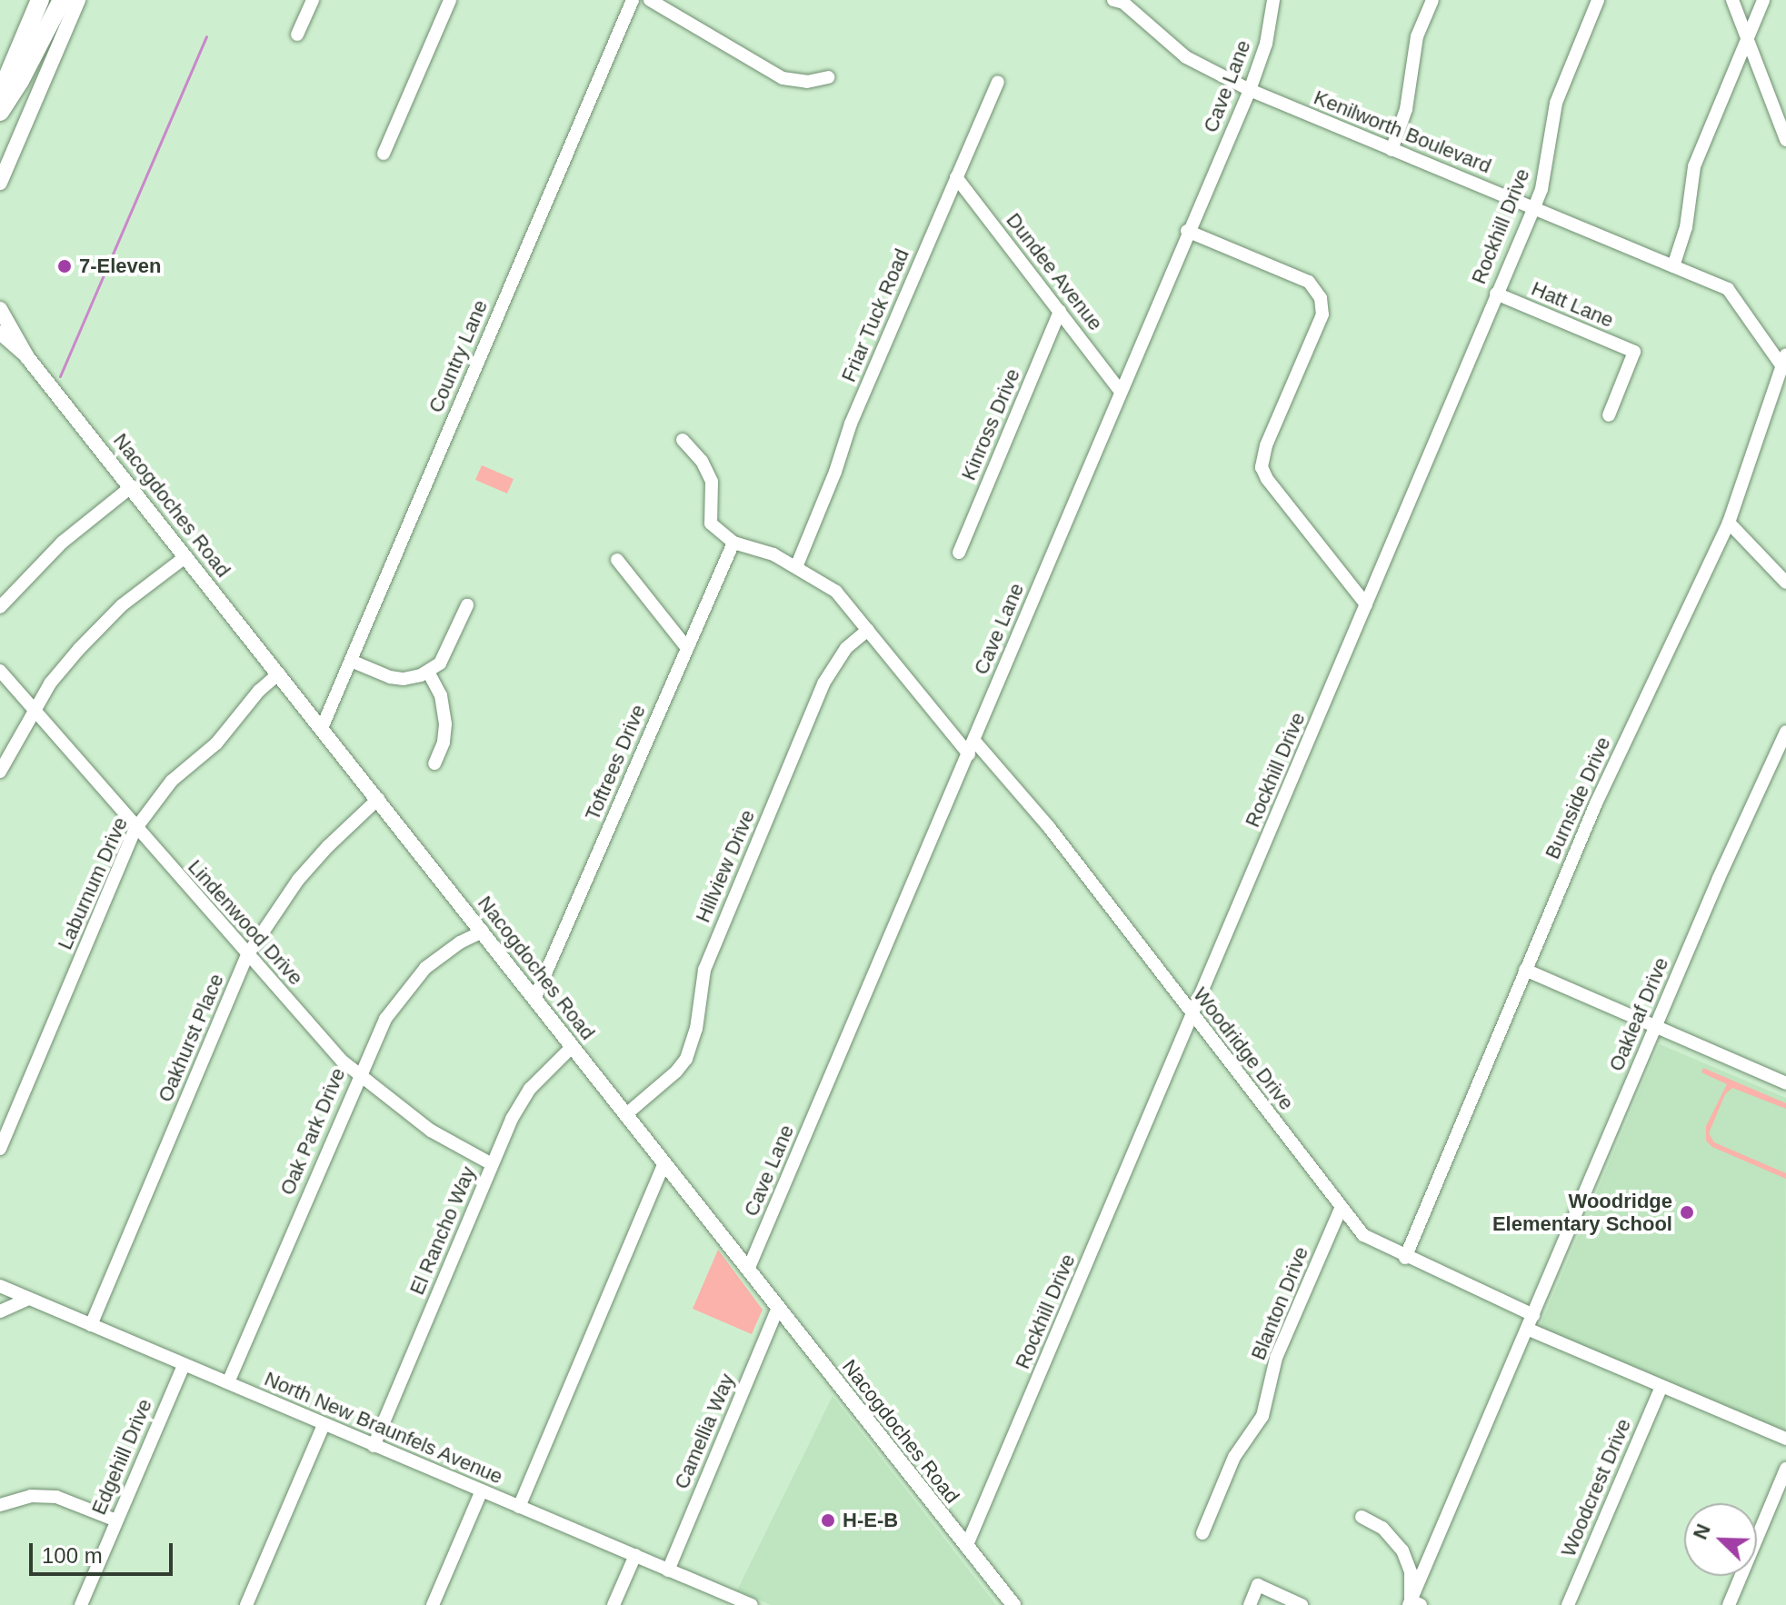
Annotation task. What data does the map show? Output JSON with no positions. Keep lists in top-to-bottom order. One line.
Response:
{"streets":{"main road":["Nacogdoches Road"],"street":["Cave Lane","Kenilworth Boulevard","Rockhill Drive","Dundee Avenue","Hatt Lane","Friar Tuck Road","Country Lane","Kinross Drive","Toftrees Drive","Burnside Drive","Hillview Drive","Laburnum Drive","Lindenwood Drive","Oakleaf Drive","Oakhurst Place","Woodridge Drive","Oak Park Drive","El Rancho Way","Blanton Drive","North New Braunfels Avenue","Camellia Way","Edgehill Drive","Woodcrest Drive"]},"crossings":[["Cave Lane","Kenilworth Boulevard"],["Cave Lane","Dundee Avenue"],["Cave Lane","Nacogdoches Road"],["Cave Lane","Woodridge Drive"],["Kenilworth Boulevard","Rockhill Drive"],["Kenilworth Boulevard","Burnside Drive"],["Rockhill Drive","Hatt Lane"],["Rockhill Drive","Nacogdoches Road"],["Rockhill Drive","Woodridge Drive"],["Dundee Avenue","Friar Tuck Road"],["Dundee Avenue","Kinross Drive"],["Country Lane","Nacogdoches Road"],["Nacogdoches Road","Toftrees Drive"],["Nacogdoches Road","Hillview Drive"],["Nacogdoches Road","Laburnum Drive"],["Nacogdoches Road","Oakhurst Place"],["Nacogdoches Road","Oak Park Drive"],["Nacogdoches Road","El Rancho Way"],["Nacogdoches Road","Camellia Way"],["Burnside Drive","Woodridge Drive"],["Laburnum Drive","Lindenwood Drive"],["Lindenwood Drive","Oakhurst Place"],["Lindenwood Drive","Oak Park Drive"],["Lindenwood Drive","El Rancho Way"],["Oakleaf Drive","Woodridge Drive"],["Oakhurst Place","North New Braunfels Avenue"],["Woodridge Drive","Blanton Drive"],["Oak Park Drive","North New Braunfels Avenue"],["El Rancho Way","North New Braunfels Avenue"],["North New Braunfels Avenue","Camellia Way"],["North New Braunfels Avenue","Edgehill Drive"]],"places":["7-Eleven","Woodridge Elementary School","H-E-B"],"scale_bar":"100 m","north":"top left"}
